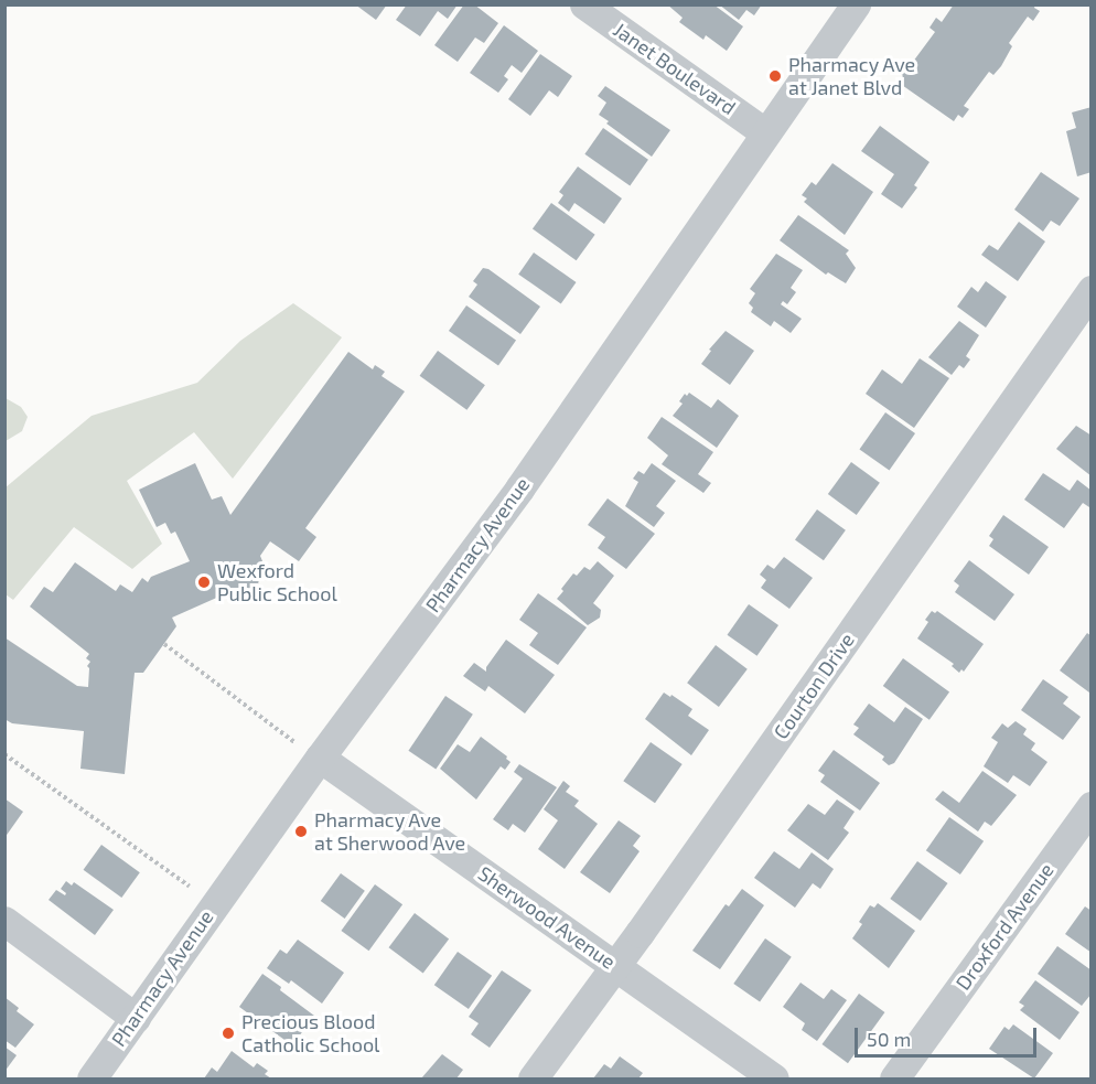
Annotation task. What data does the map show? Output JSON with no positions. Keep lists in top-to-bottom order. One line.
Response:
{"streets":{"street":["Janet Boulevard","Pharmacy Avenue","Courton Drive","Sherwood Avenue","Droxford Avenue"]},"crossings":[["Janet Boulevard","Pharmacy Avenue"],["Pharmacy Avenue","Sherwood Avenue"],["Courton Drive","Sherwood Avenue"]],"places":["Pharmacy Ave at Janet Blvd","Wexford Public School","Pharmacy Ave at Sherwood Ave","Precious Blood Catholic School"],"scale_bar":"50 m"}
